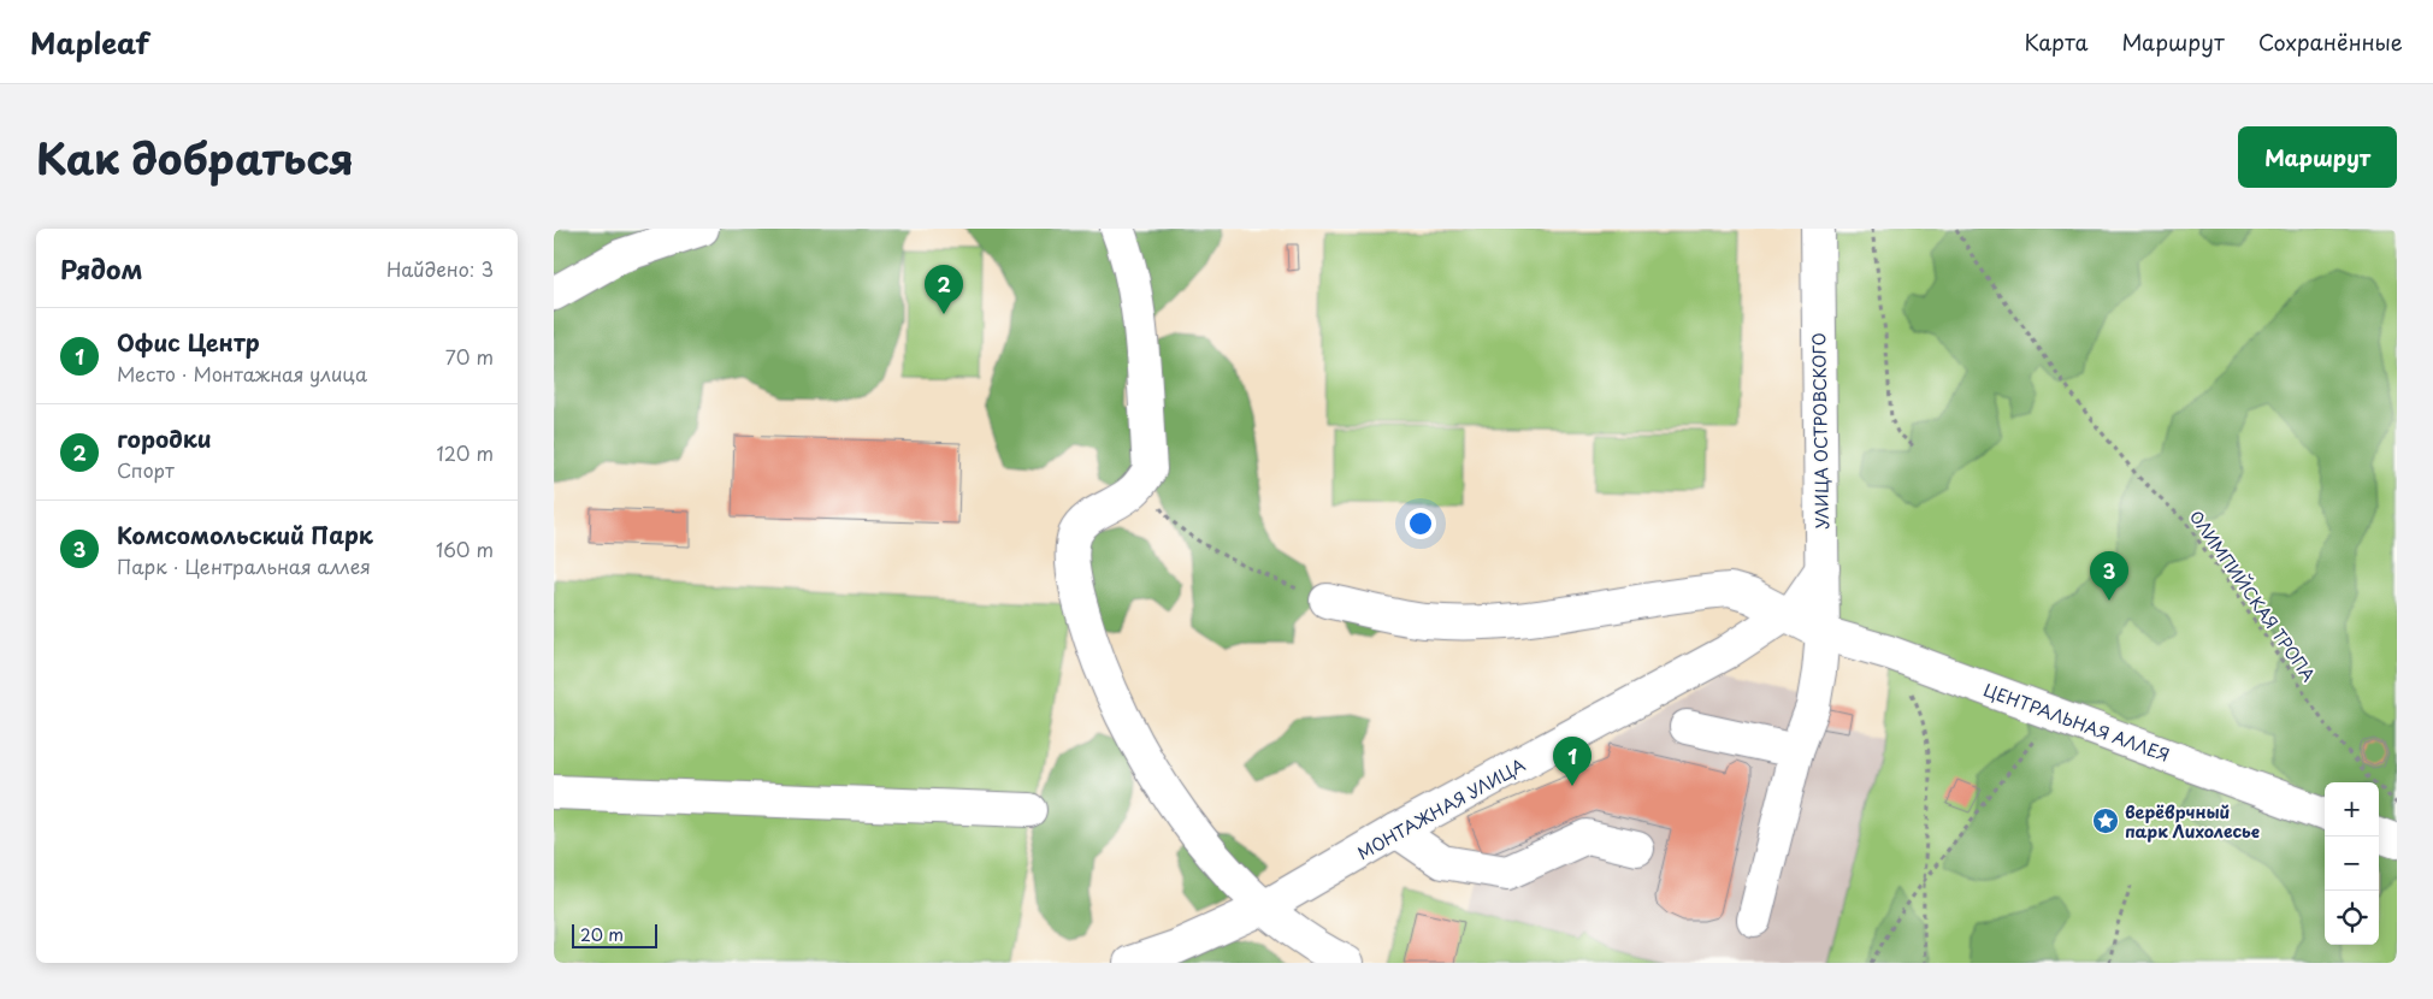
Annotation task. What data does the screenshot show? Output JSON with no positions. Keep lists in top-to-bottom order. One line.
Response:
{"streets":{"street":["УЛИЦА ОСТРОВСКОГО","ЦЕНТРАЛЬНАЯ АЛЛЕЯ","МОНТАЖНАЯ УЛИЦА"],"path":["ОЛИМПИЙСКАЯ ТРОПА"]},"crossings":[["УЛИЦА ОСТРОВСКОГО","ЦЕНТРАЛЬНАЯ АЛЛЕЯ"],["УЛИЦА ОСТРОВСКОГО","МОНТАЖНАЯ УЛИЦА"],["ЦЕНТРАЛЬНАЯ АЛЛЕЯ","МОНТАЖНАЯ УЛИЦА"]],"places":{"place":["верёврчный парк Лихолесье"]},"scale_bar":"20 m","page":{"header":"Mapleaf","nav":["Карта","Маршрут","Сохранённые"],"title":"Как добраться","buttons":"Маршрут","heading":["Рядом","Найдено: 3"],"pins":["2","3","1"],"list":[{"mark":"1","name":"Офис Центр","note":"Место · Монтажная улица","value":"70 m"},{"mark":"2","name":"городки","note":"Спорт","value":"120 m"},{"mark":"3","name":"Комсомольский Парк","note":"Парк · Центральная аллея","value":"160 m"}],"map_buttons":["+","−"],"scale":"20 m"}}
